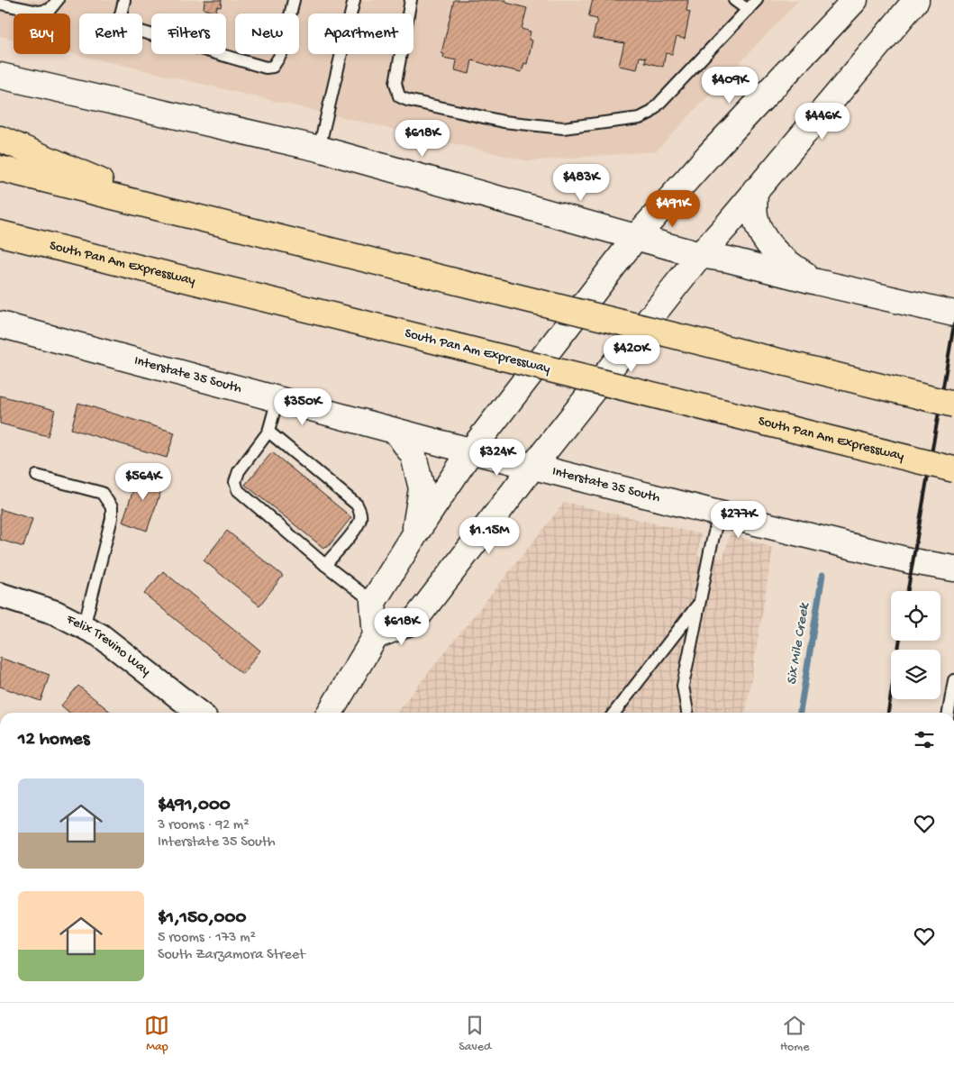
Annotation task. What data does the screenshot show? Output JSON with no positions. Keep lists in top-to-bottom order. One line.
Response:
{"streets":{"highway":["South Pan Am Expressway"],"main road":["Interstate 35 South"],"street":["Felix Trevino Way"]},"water":["Six Mile Creek"],"page":{"chip":["Buy","Rent","Filters","New","Apartment"],"price":["$409K","$446K","$618K","$483K","$491K","$420K","$350K","$324K","$564K","$277K","$1.15M","$618K"],"heading":"12 homes","list":[{"name":"$491,000","note":"3 rooms · 92 m² · Interstate 35 South"},{"name":"$1,150,000","note":"5 rooms · 173 m² · South Zarzamora Street"}],"tabs":["Map","Saved","Home"]}}
